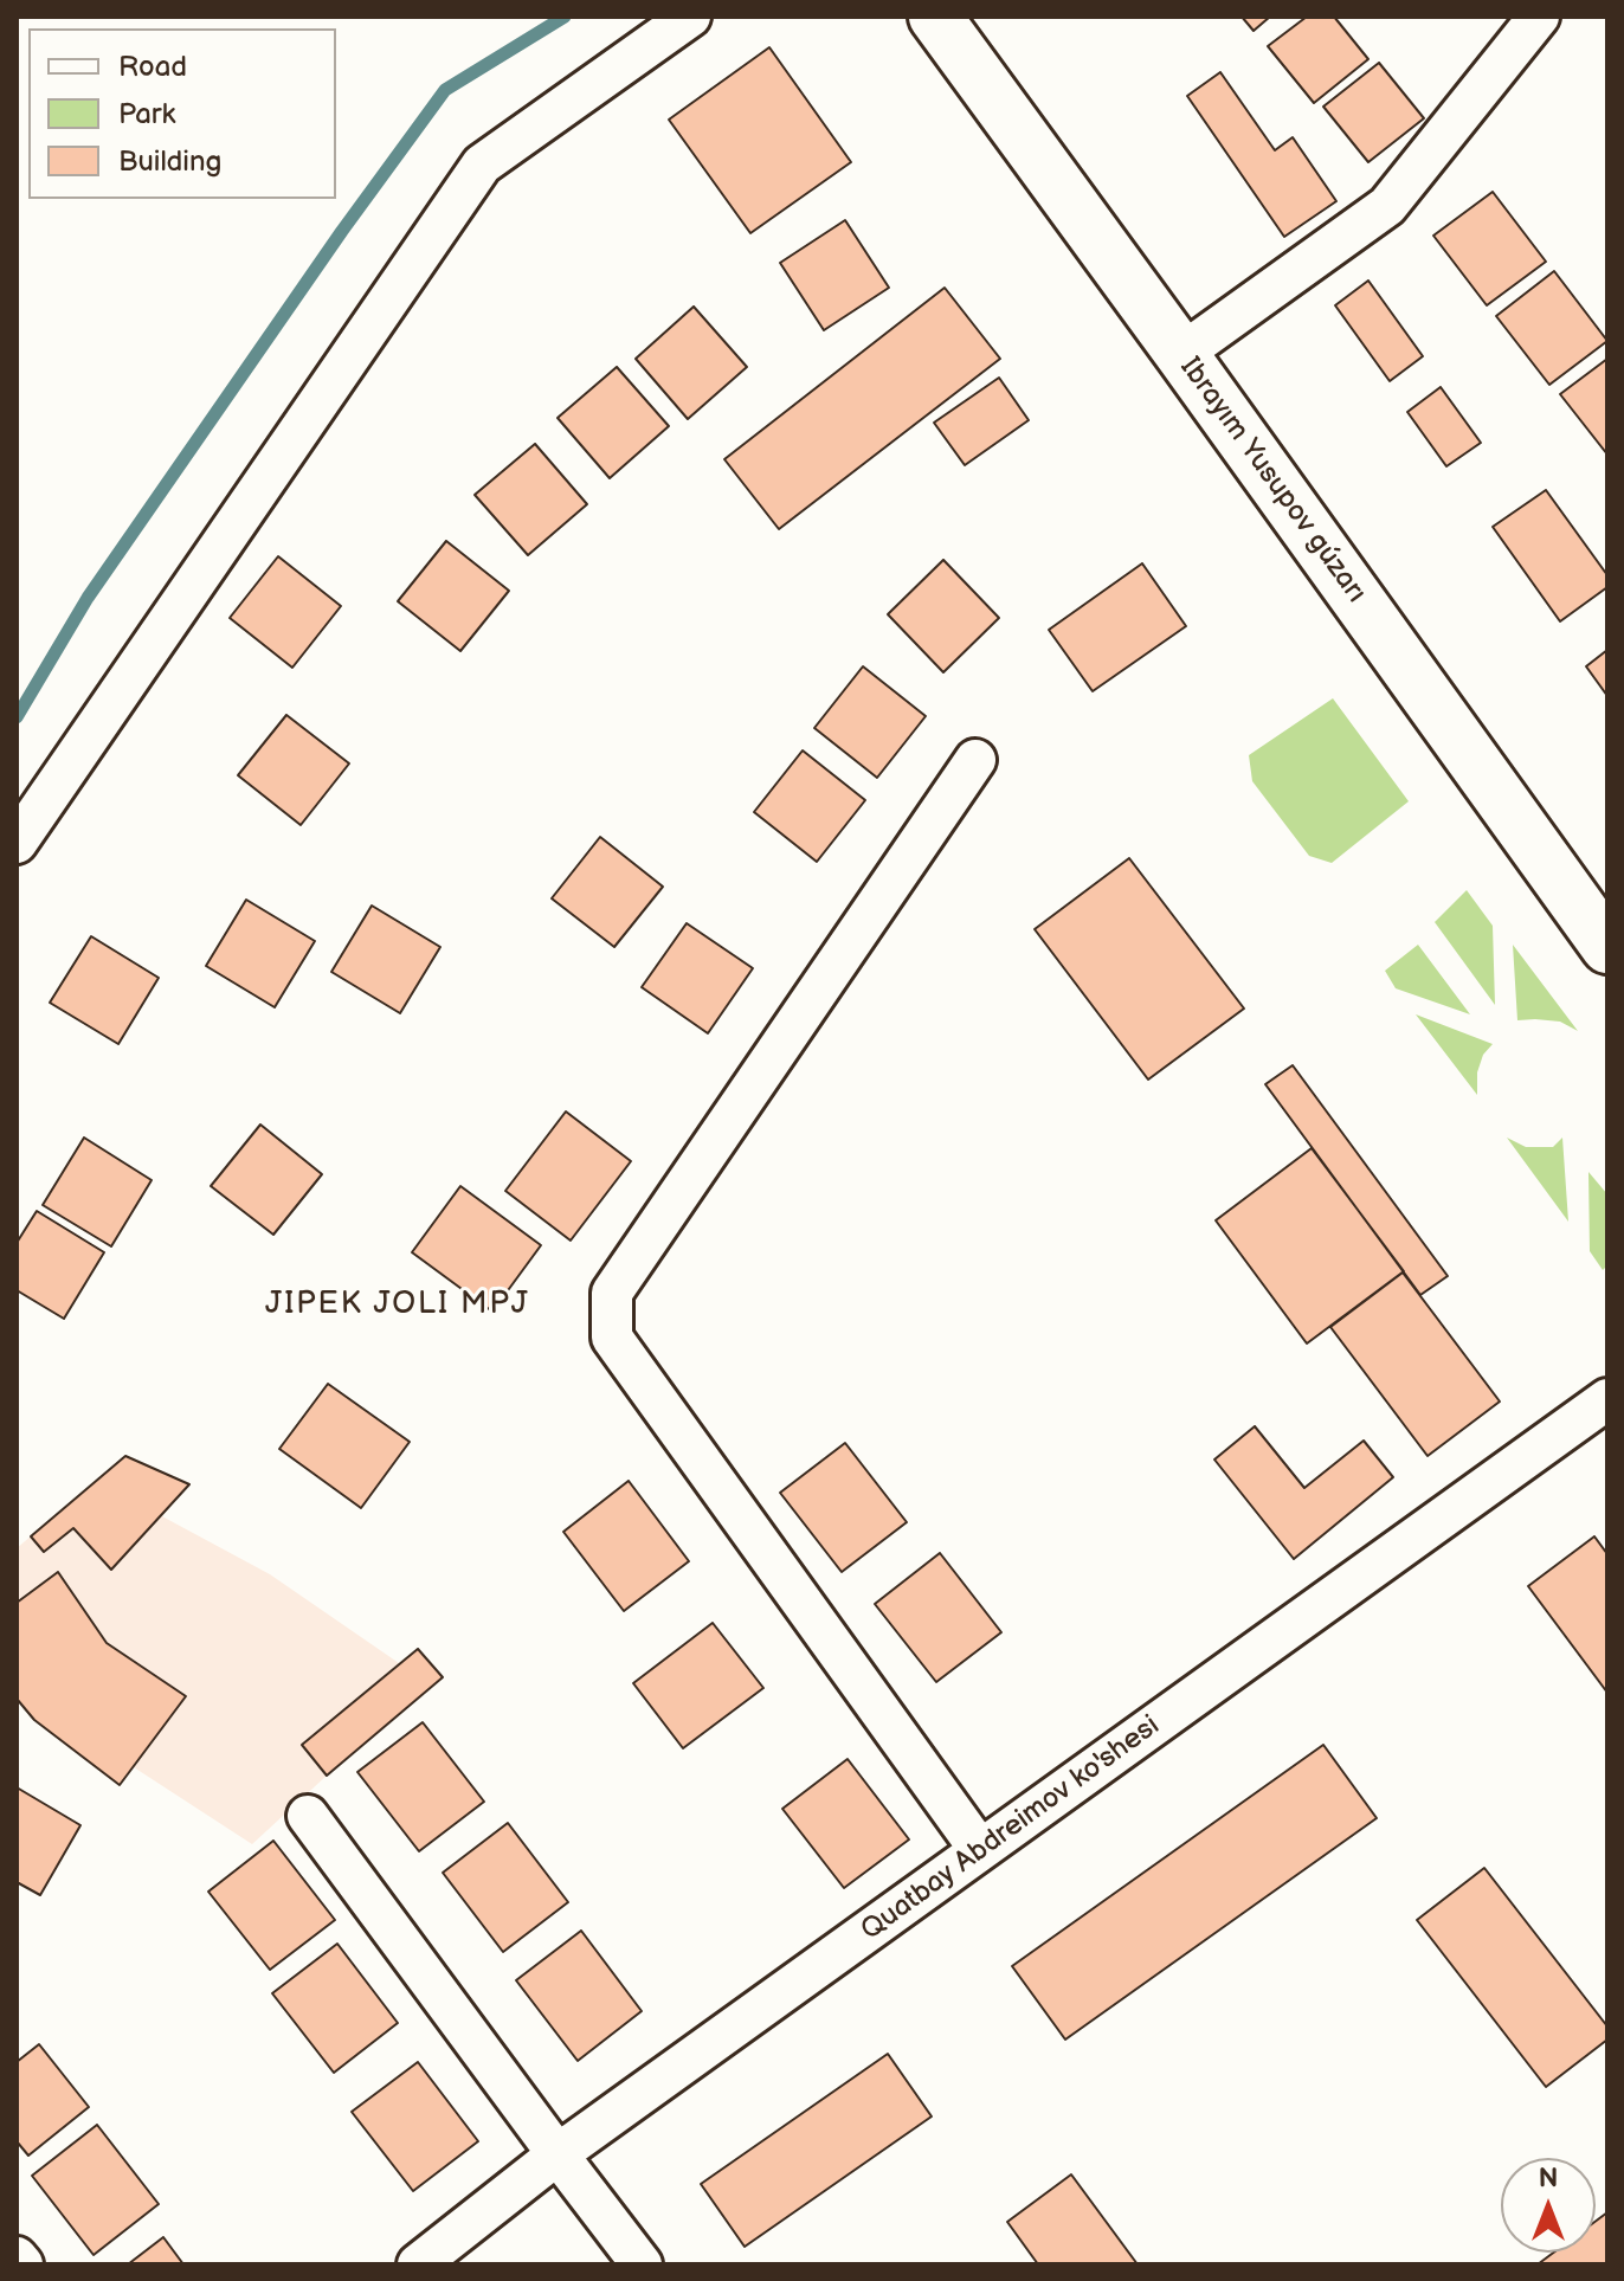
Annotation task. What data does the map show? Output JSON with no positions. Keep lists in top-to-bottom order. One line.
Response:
{"streets":{"main road":["Ibrayım Yusupov gúzarı"],"street":["Quatbay Abdreimov ko'shesi"]},"districts":["JIPEK JOLI MPJ"],"legend":["Road","Park","Building"],"north":"top"}
